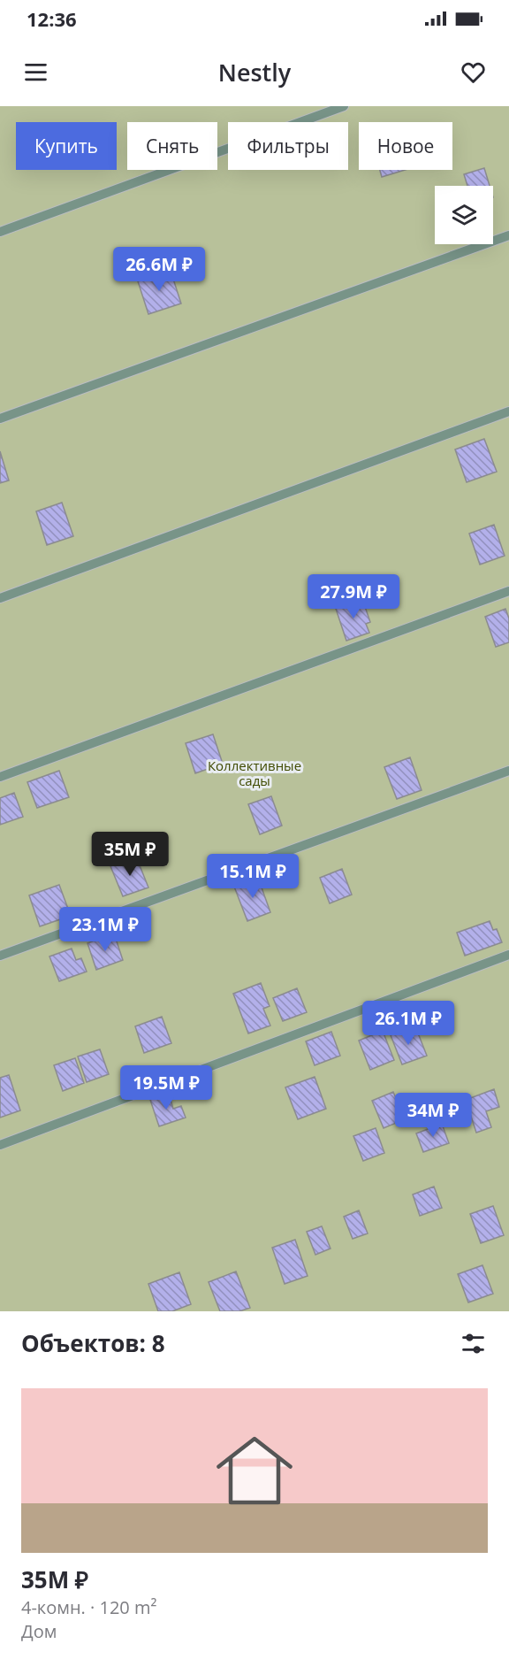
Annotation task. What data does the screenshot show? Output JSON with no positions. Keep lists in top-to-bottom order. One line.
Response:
{"parks":["Коллективные сады"],"page":{"status":"12:36","header":"Nestly","chip":["Купить","Снять","Фильтры","Новое"],"price":["26.6M ₽","27.9M ₽","35M ₽","15.1M ₽","23.1M ₽","26.1M ₽","19.5M ₽","34M ₽"],"heading":"Объектов: 8","list":[{"name":"35M ₽","note":"4-комн. · 120 m² · Дом"}]}}
